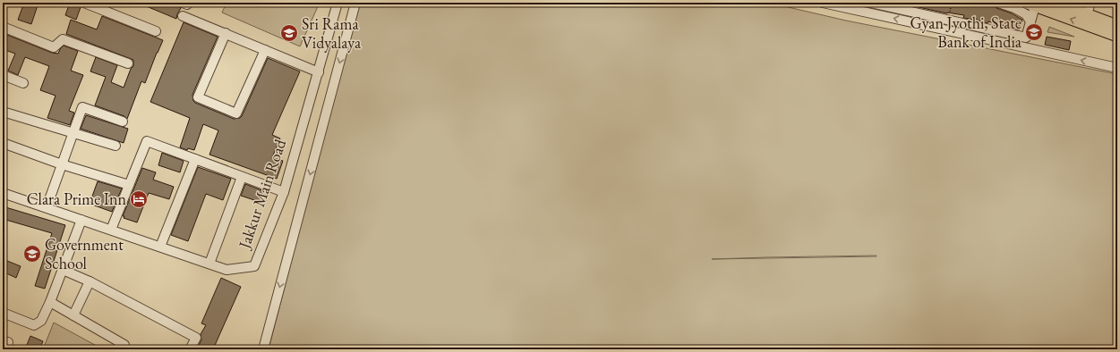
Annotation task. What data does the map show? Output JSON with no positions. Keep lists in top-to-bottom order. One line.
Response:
{"streets":{"street":["Jakkur Main Road"]},"places":{"school or university":["Gyan Jyothi, State Bank of India","Sri Rama Vidyalaya","Government School"],"hotel":["Clara Prime Inn"]}}
